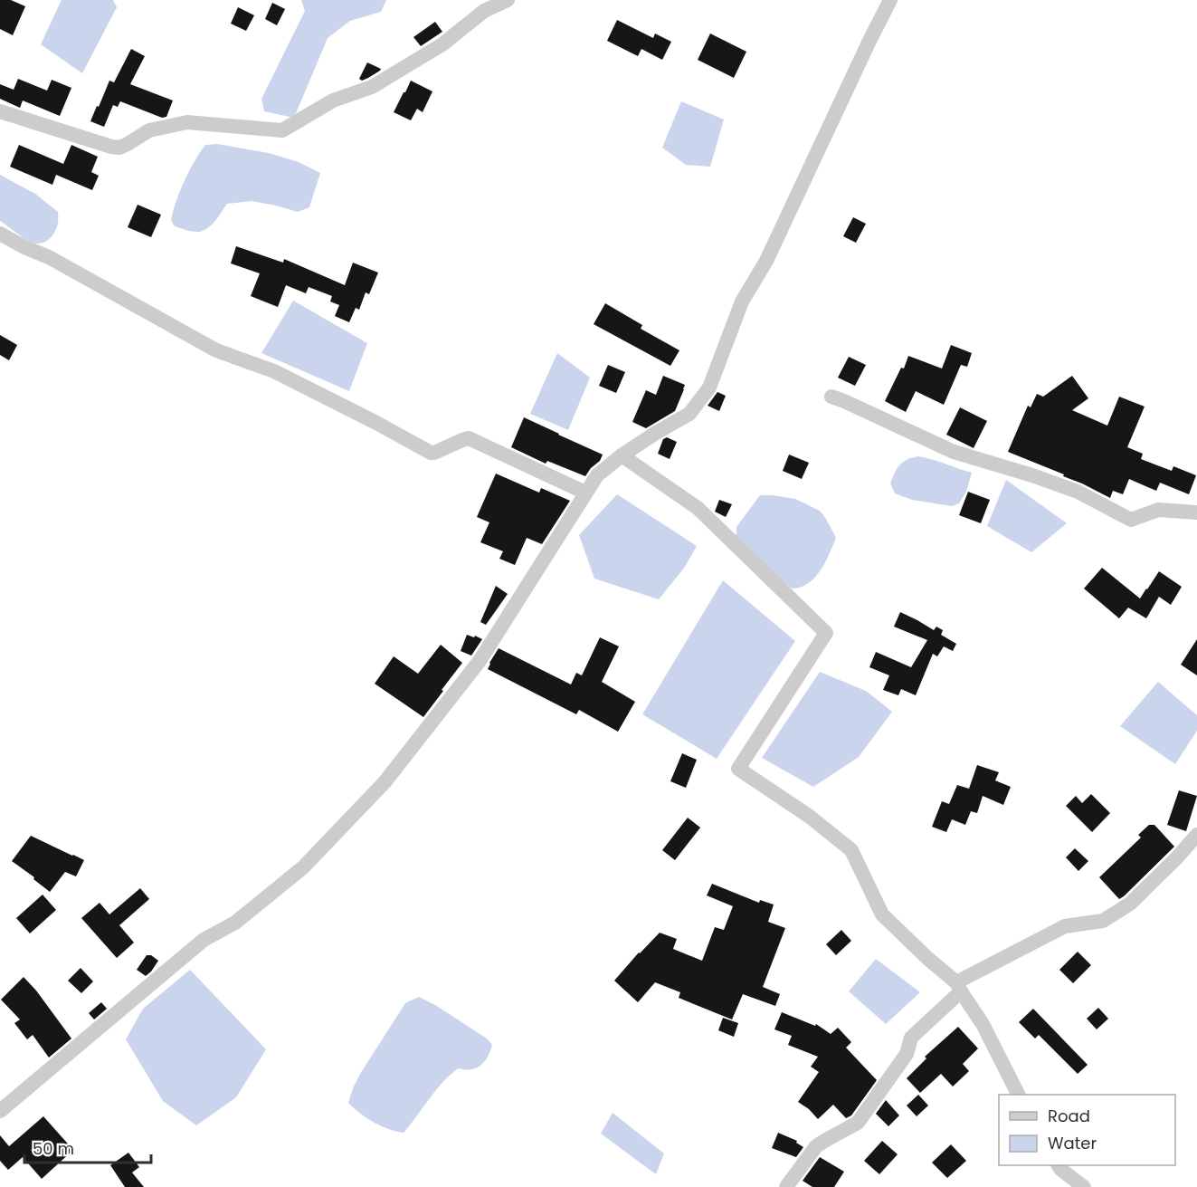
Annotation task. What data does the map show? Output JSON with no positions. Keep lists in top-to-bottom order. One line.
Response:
{"legend":["Road","Water"],"scale_bar":"50 m"}
